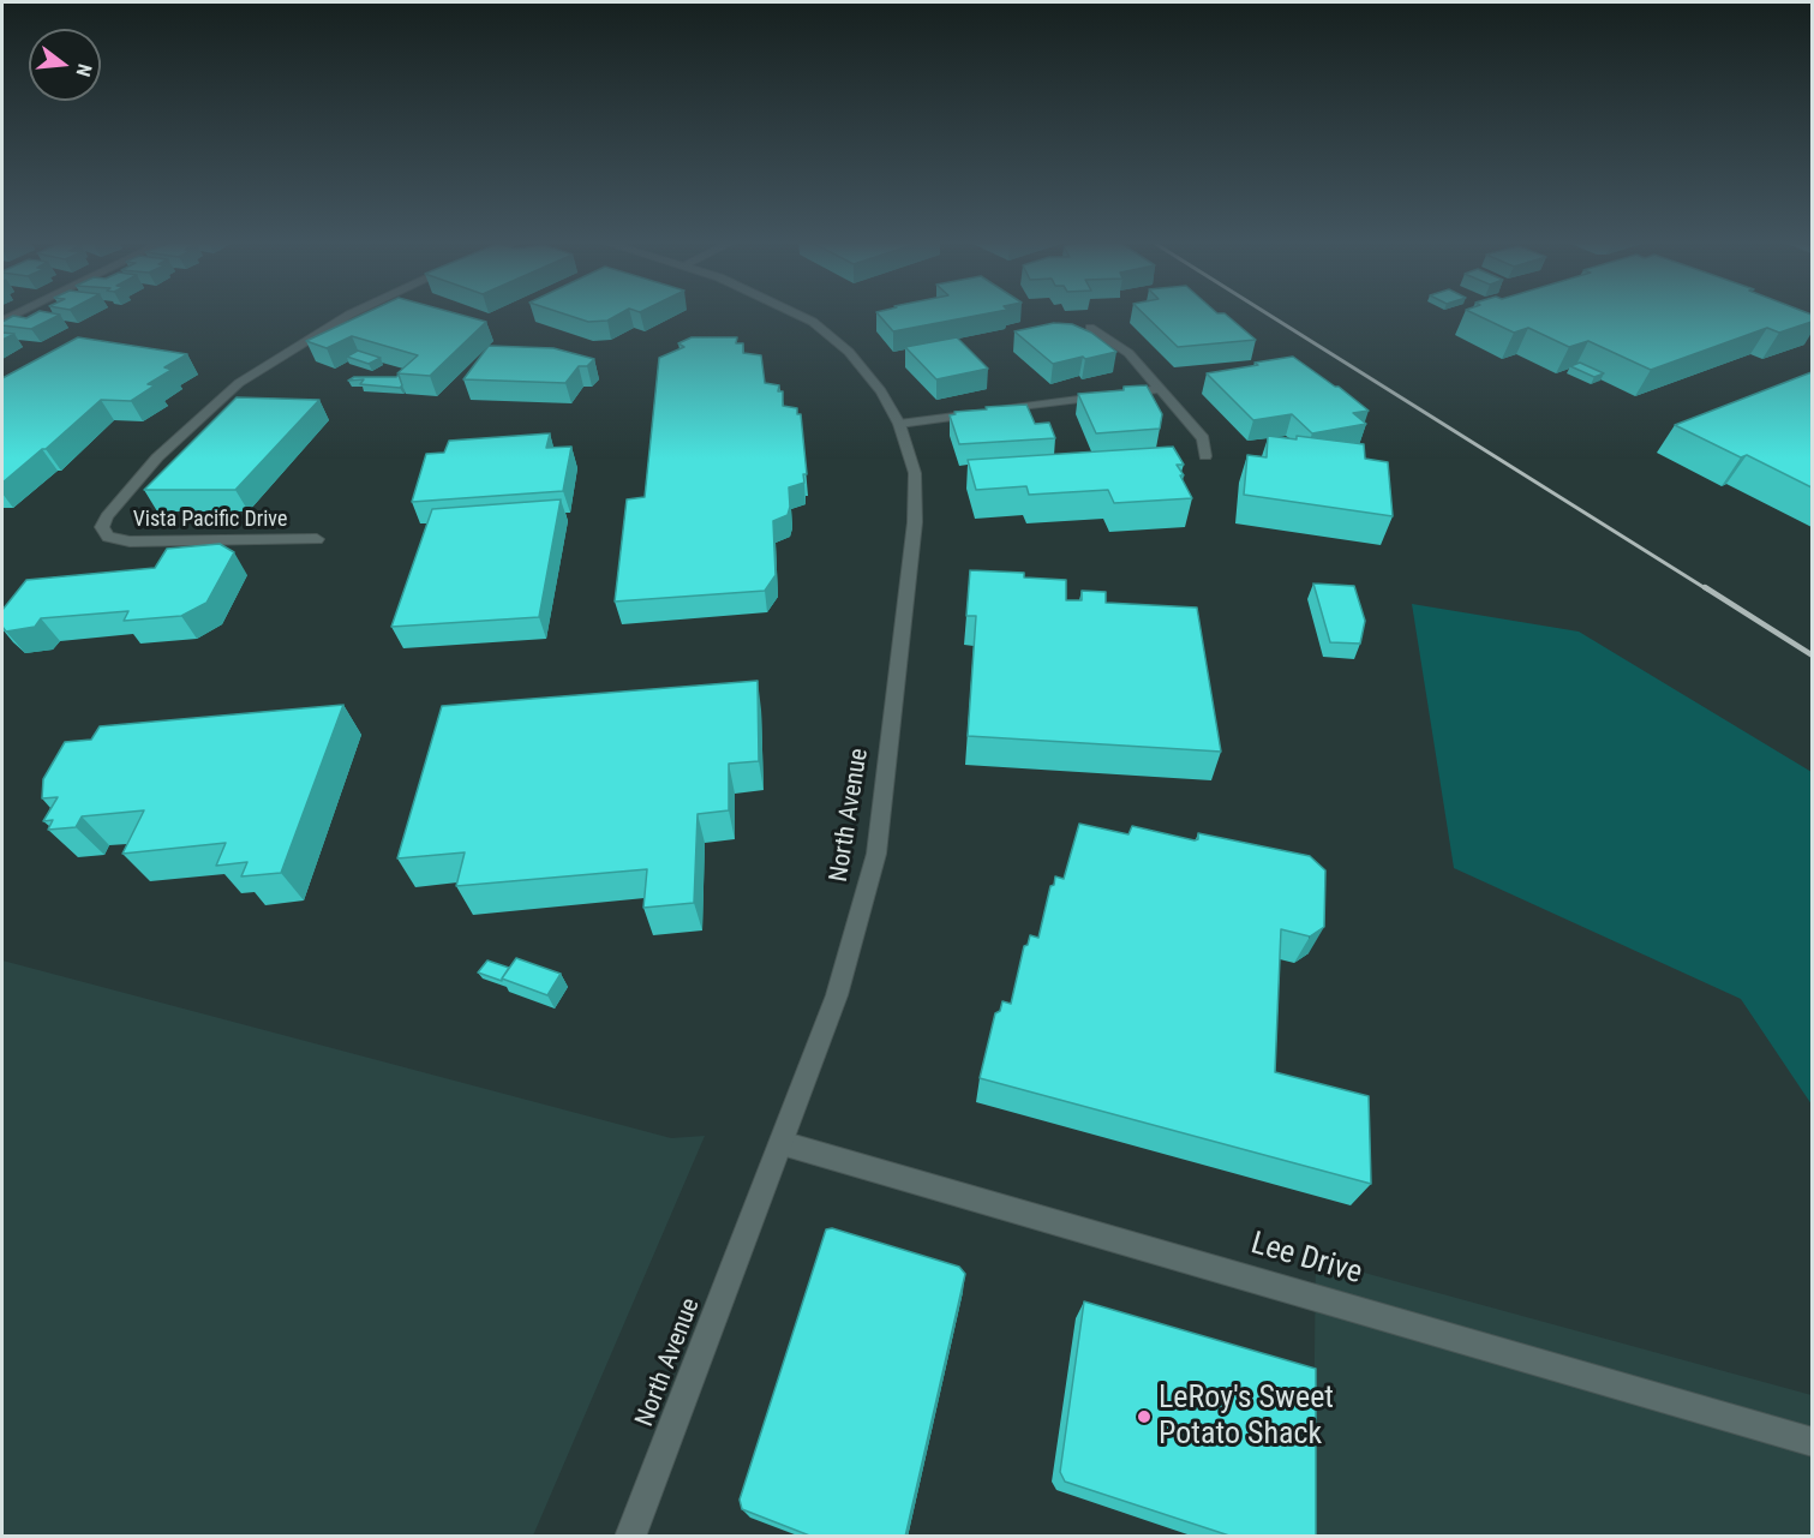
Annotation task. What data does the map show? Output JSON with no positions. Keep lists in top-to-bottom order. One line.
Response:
{"streets":{"street":["Vista Pacific Drive","North Avenue","Lee Drive"]},"crossings":[["North Avenue","Lee Drive"]],"places":["LeRoy's Sweet Potato Shack"],"north":"right"}
